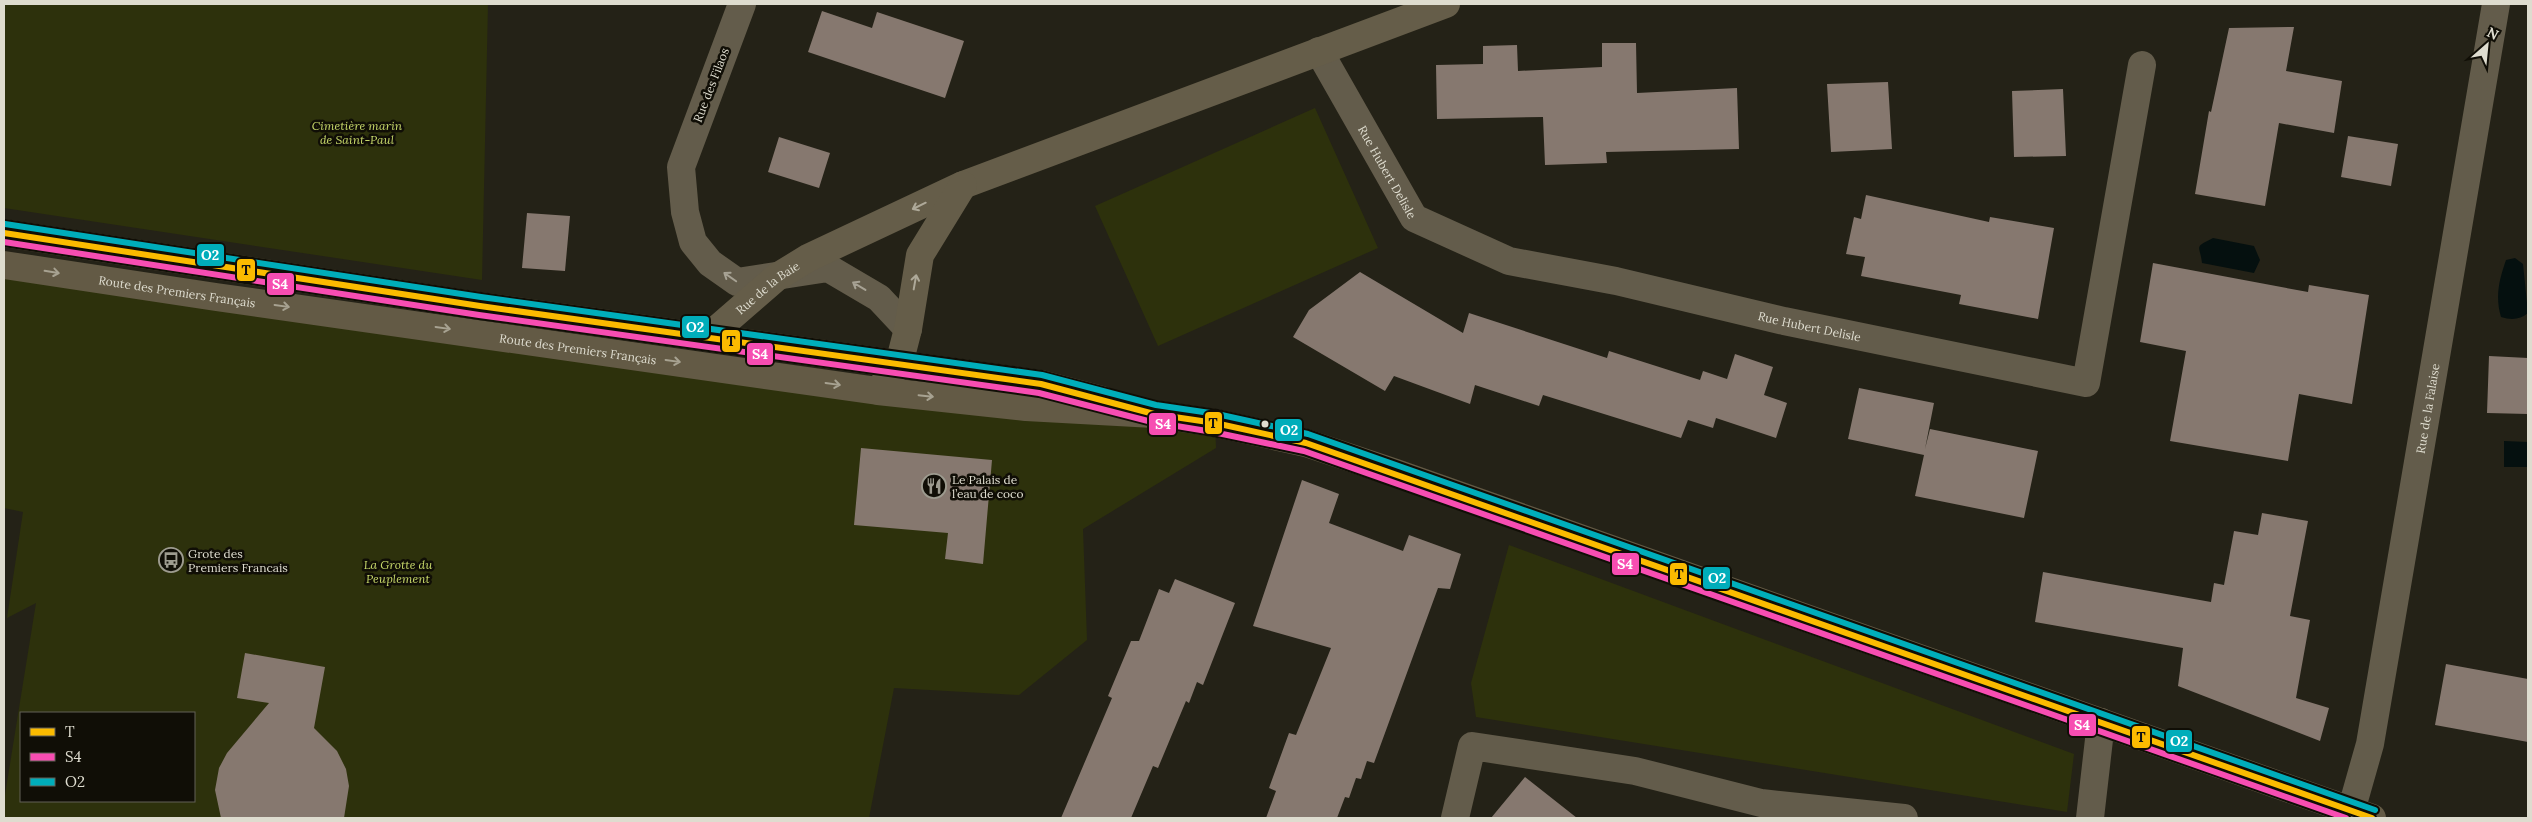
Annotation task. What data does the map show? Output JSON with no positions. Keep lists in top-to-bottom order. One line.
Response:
{"streets":{"main road":["Route des Premiers Français","Rue de la Baie"],"street":["Rue des Filaos","Rue Hubert Delisle","Rue de la Falaise"]},"crossings":[["Rue des Filaos","Rue de la Baie"],["Route des Premiers Français","Rue de la Baie"],["Route des Premiers Français","Rue de la Falaise"]],"one_way":["Rue de la Baie"],"parks":["Cimetière marin de Saint-Paul","La Grotte du Peuplement"],"places":{"restaurant":["Le Palais de l’eau de coco"],"bus stop":["Grote des Premiers Francais"]},"lines":["transit line O2","transit line T","transit line S4"],"legend":["T","S4","O2"],"north":"top right"}
